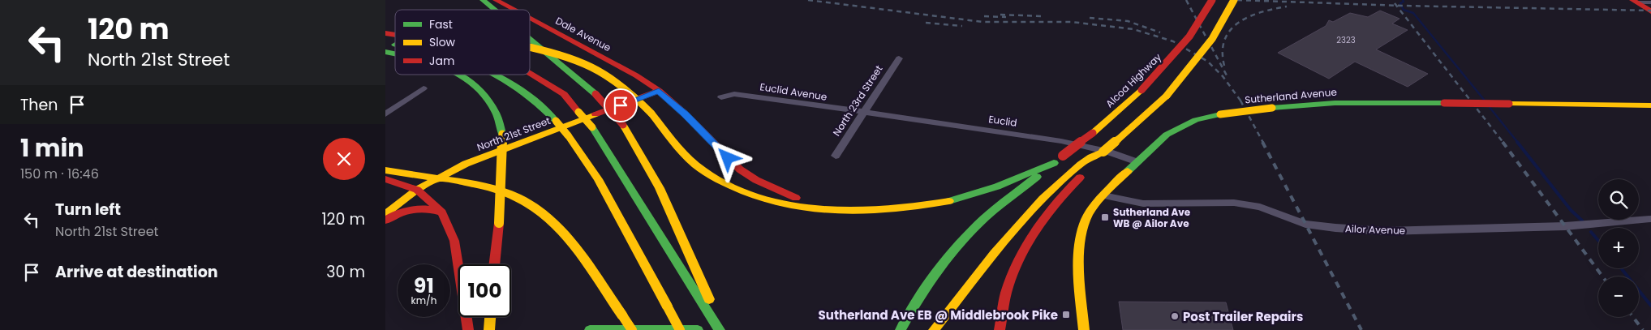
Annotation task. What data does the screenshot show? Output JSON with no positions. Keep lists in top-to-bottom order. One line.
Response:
{"streets":{"main road":["Dale Avenue","Alcoa Highway","Sutherland Avenue","North 21st Street"],"street":["Euclid Avenue","North 23rd Street","Euclid","Ailor Avenue"]},"crossings":[["Dale Avenue","North 21st Street"],["Euclid Avenue","North 23rd Street"],["Euclid Avenue","Euclid"],["Sutherland Avenue","Euclid"],["Sutherland Avenue","Ailor Avenue"],["North 23rd Street","Euclid"]],"places":{"transit":["Sutherland Ave WB @ Ailor Ave","Sutherland Ave EB @ Middlebrook Pike"],"other":["Post Trailer Repairs"]},"house_numbers":["2323"],"legend":["Fast","Slow","Jam"],"page":{"turn":["120 m","North 21st Street"],"then":"Then","heading":["1 min","150 m · 16:46"],"map_buttons":["+","−"],"list":[{"name":"Turn left","note":"North 21st Street","value":"120 m"},{"name":"Arrive at destination","value":"30 m"}],"speed":"91 km/h","limit":"100"}}
